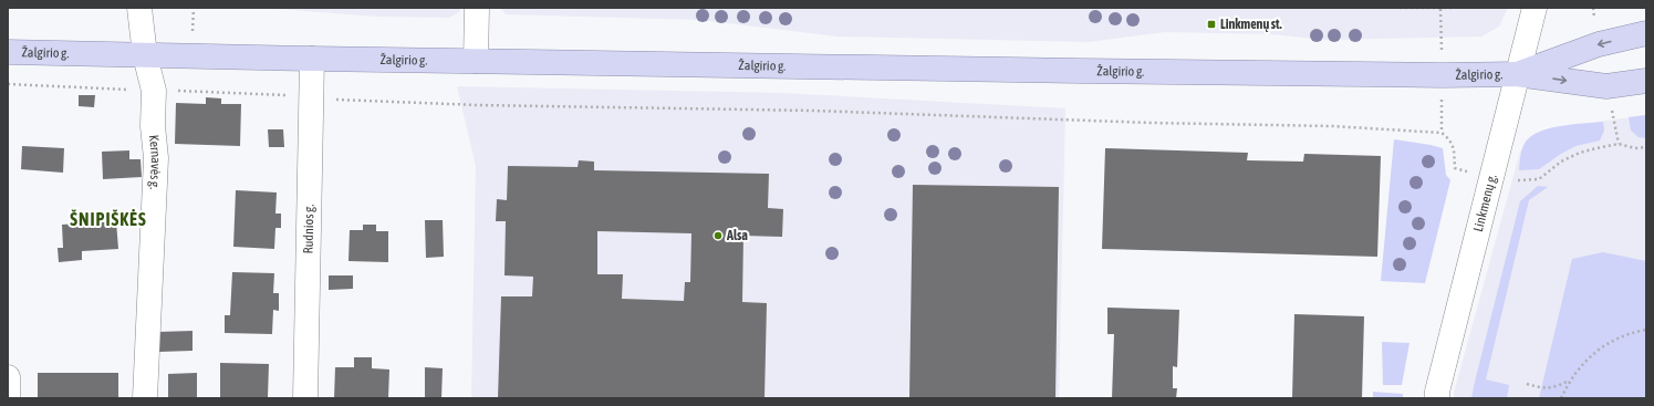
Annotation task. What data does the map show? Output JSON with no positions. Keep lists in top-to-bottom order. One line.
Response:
{"streets":{"main road":["Žalgirio g."],"street":["Kernavės g.","Linkmenų g.","Rudnios g."]},"crossings":[["Žalgirio g.","Kernavės g."],["Žalgirio g.","Linkmenų g."],["Žalgirio g.","Rudnios g."]],"districts":["ŠNIPIŠKĖS"],"places":{"transit":["Linkmenų st."],"other":["Alsa"]}}
